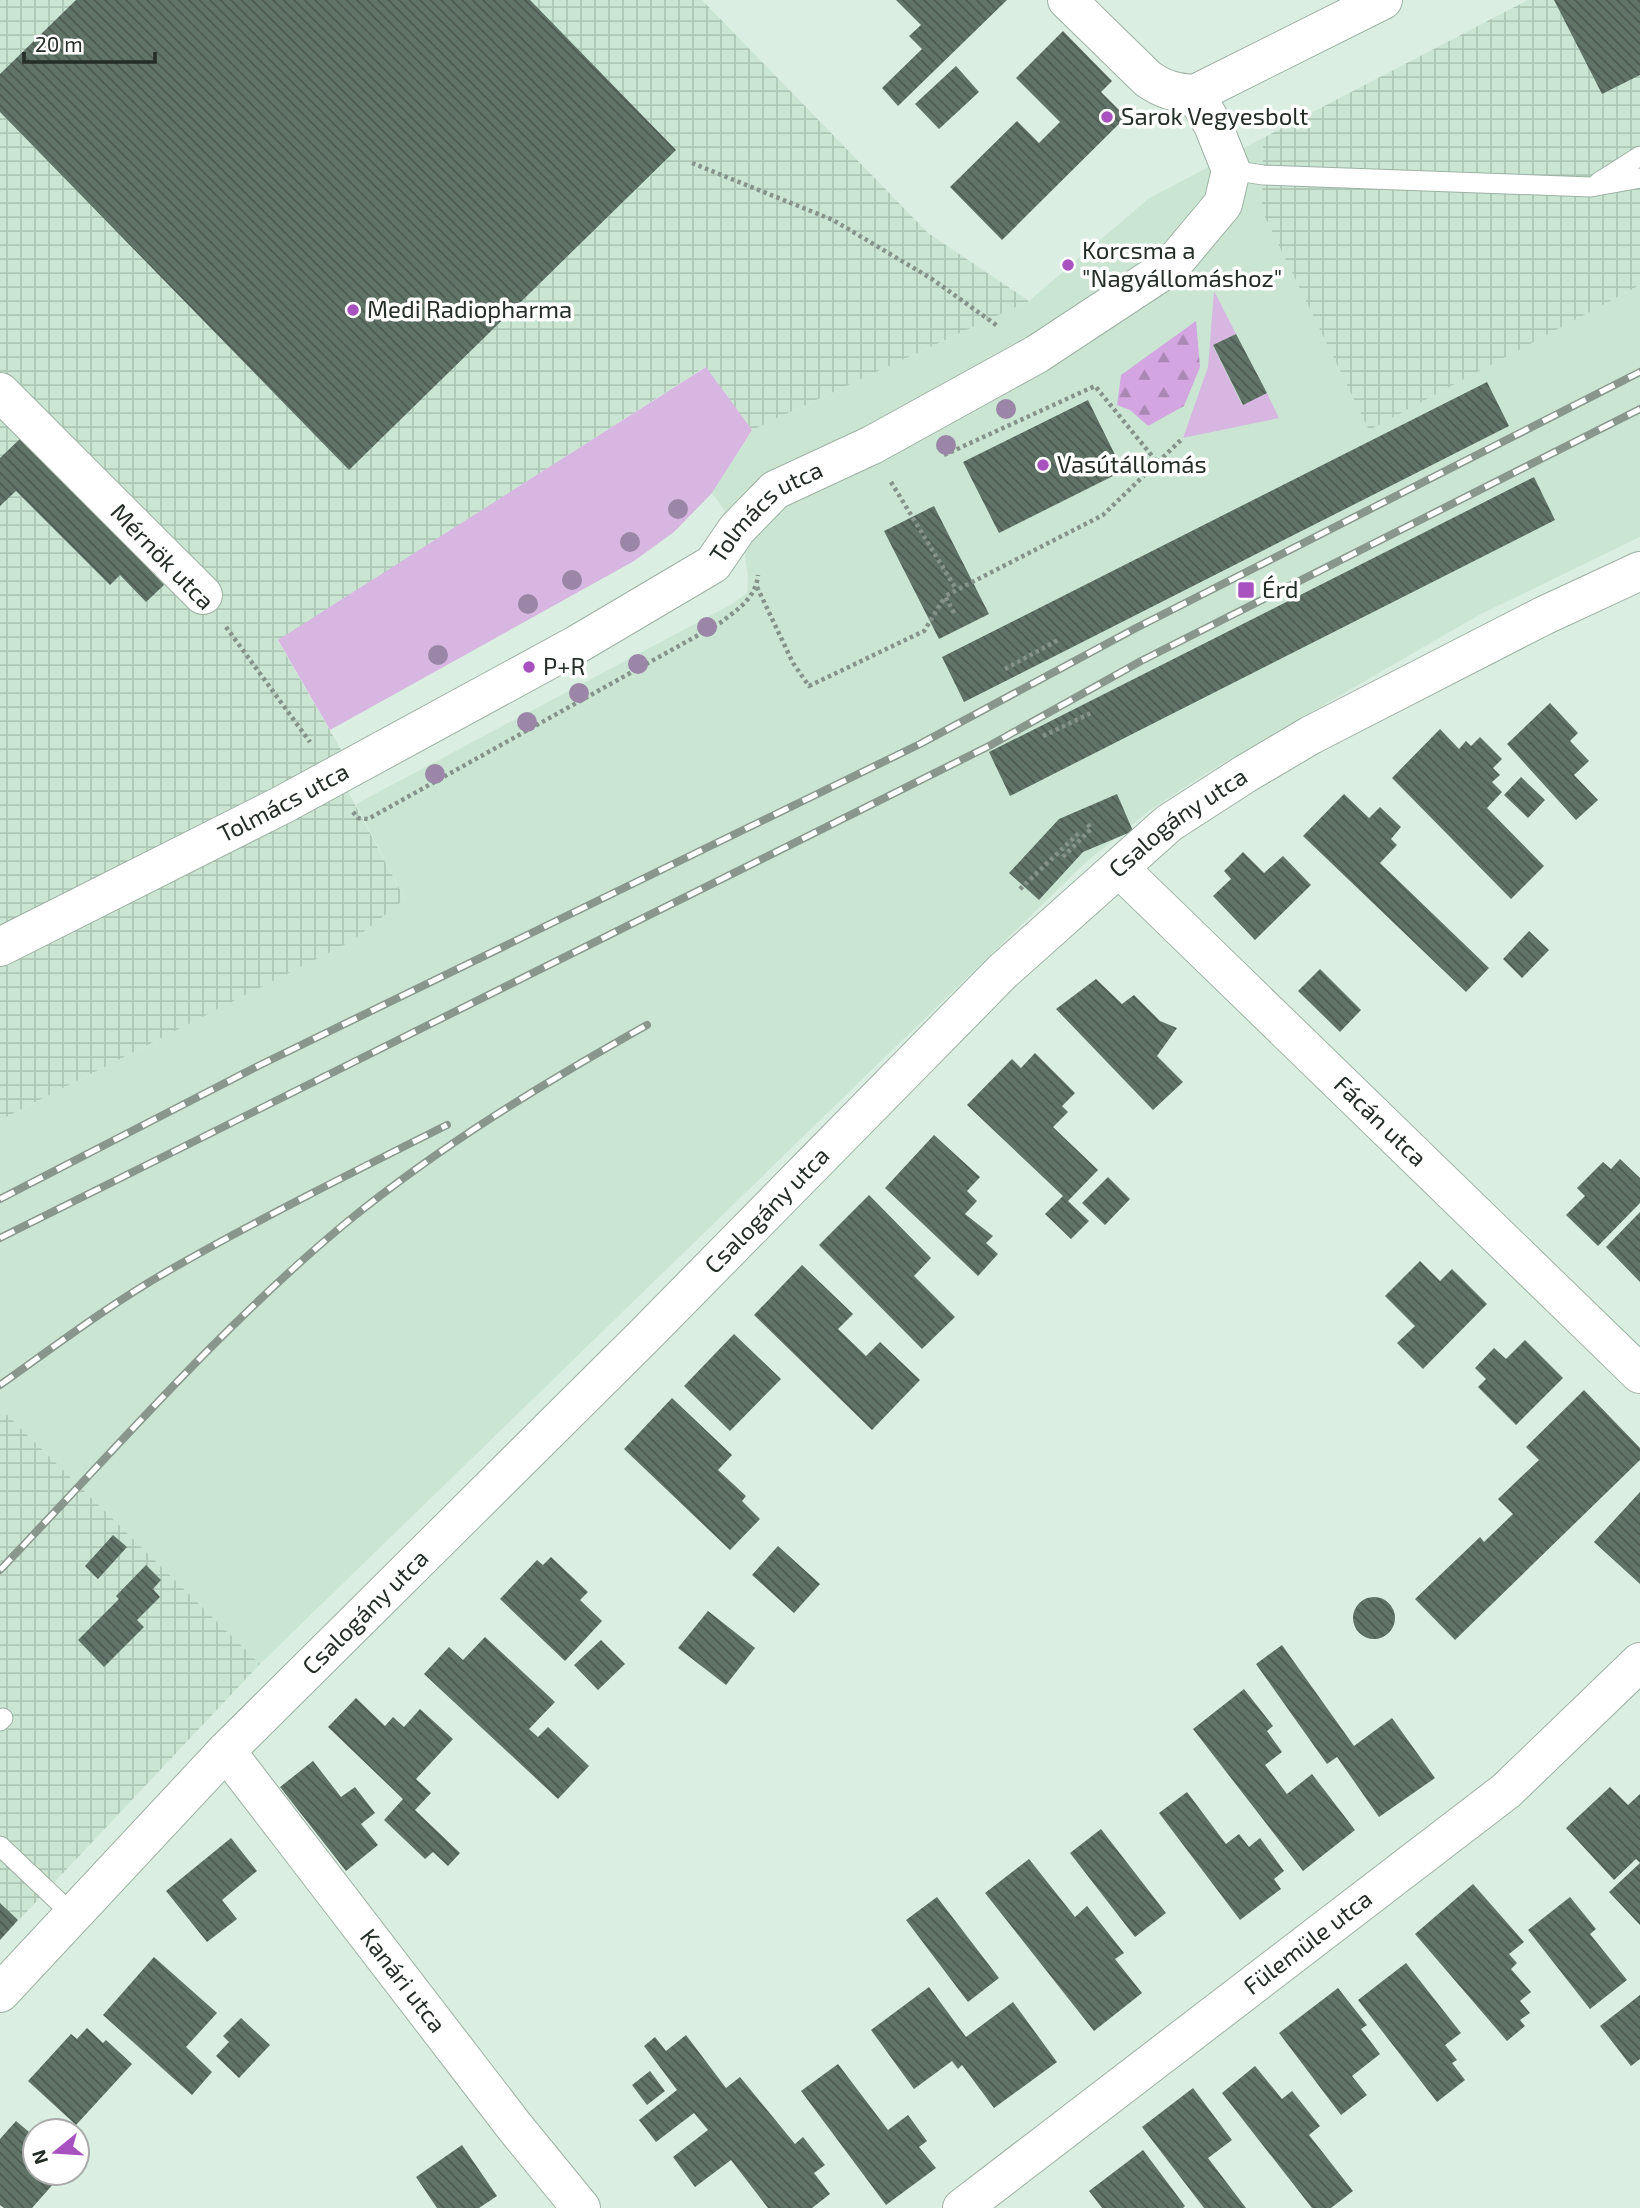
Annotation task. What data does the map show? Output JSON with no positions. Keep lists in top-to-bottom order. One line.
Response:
{"streets":{"street":["Tolmács utca","Mérnök utca","Csalogány utca","Fácán utca","Fülemüle utca","Kanári utca"]},"crossings":[["Csalogány utca","Fácán utca"],["Csalogány utca","Kanári utca"]],"places":{"other":["Sarok Vegyesbolt","Korcsma a \"Nagyállomáshoz\"","Medi Radiopharma","Vasútállomás","P+R"],"transit":["Érd"]},"scale_bar":"20 m","north":"left"}
